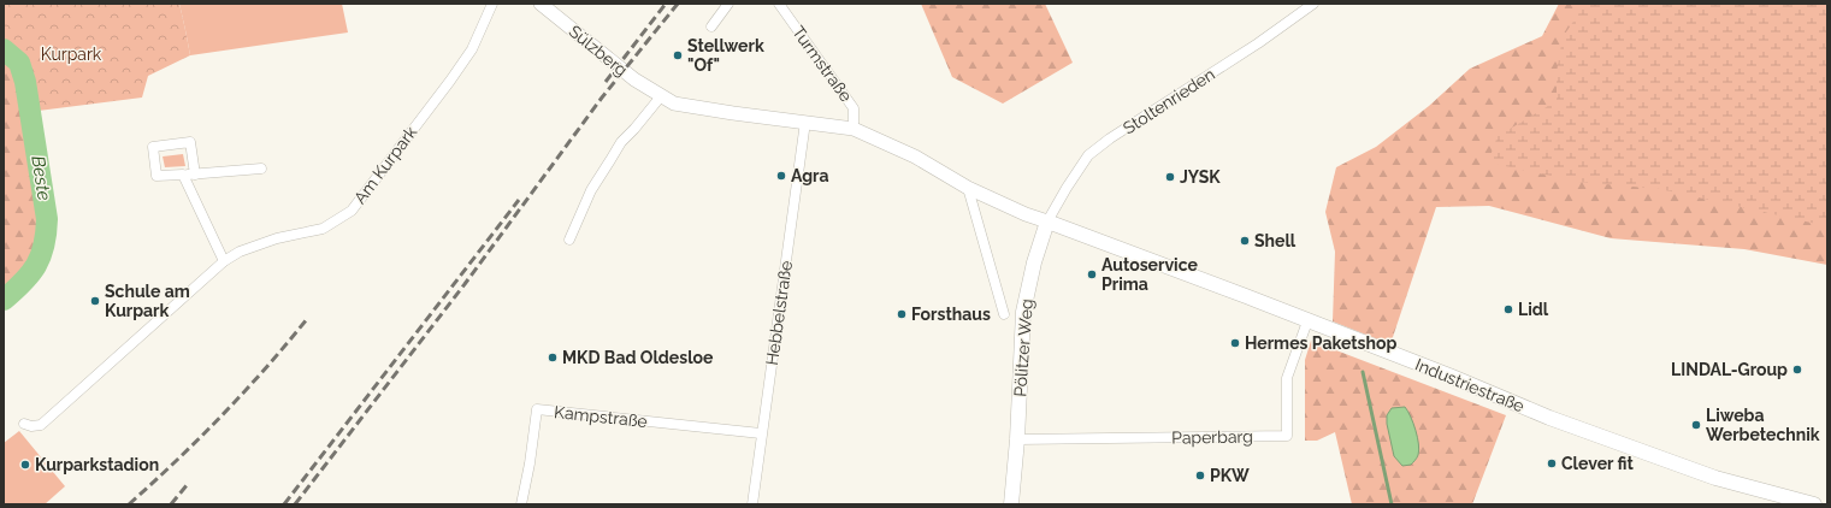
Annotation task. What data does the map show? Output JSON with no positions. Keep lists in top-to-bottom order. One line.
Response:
{"streets":{"main road":["Pölitzer Weg","Industriestraße"],"street":["Sülzberg","Turmstraße","Stoltenrieden","Am Kurpark","Hebbelstraße","Kampstraße","Paperbarg"]},"crossings":[["Stoltenrieden","Pölitzer Weg"],["Stoltenrieden","Industriestraße"],["Hebbelstraße","Kampstraße"],["Pölitzer Weg","Industriestraße"],["Pölitzer Weg","Paperbarg"],["Industriestraße","Paperbarg"]],"water":["Beste"],"parks":["Kurpark"],"places":["Stellwerk \"Of\"","Agra","JYSK","Shell","Autoservice Prima","Schule am Kurpark","Lidl","Forsthaus","Hermes Paketshop","MKD Bad Oldesloe","LINDAL-Group","Liweba Werbetechnik","Clever fit","Kurparkstadion","PKW"]}
